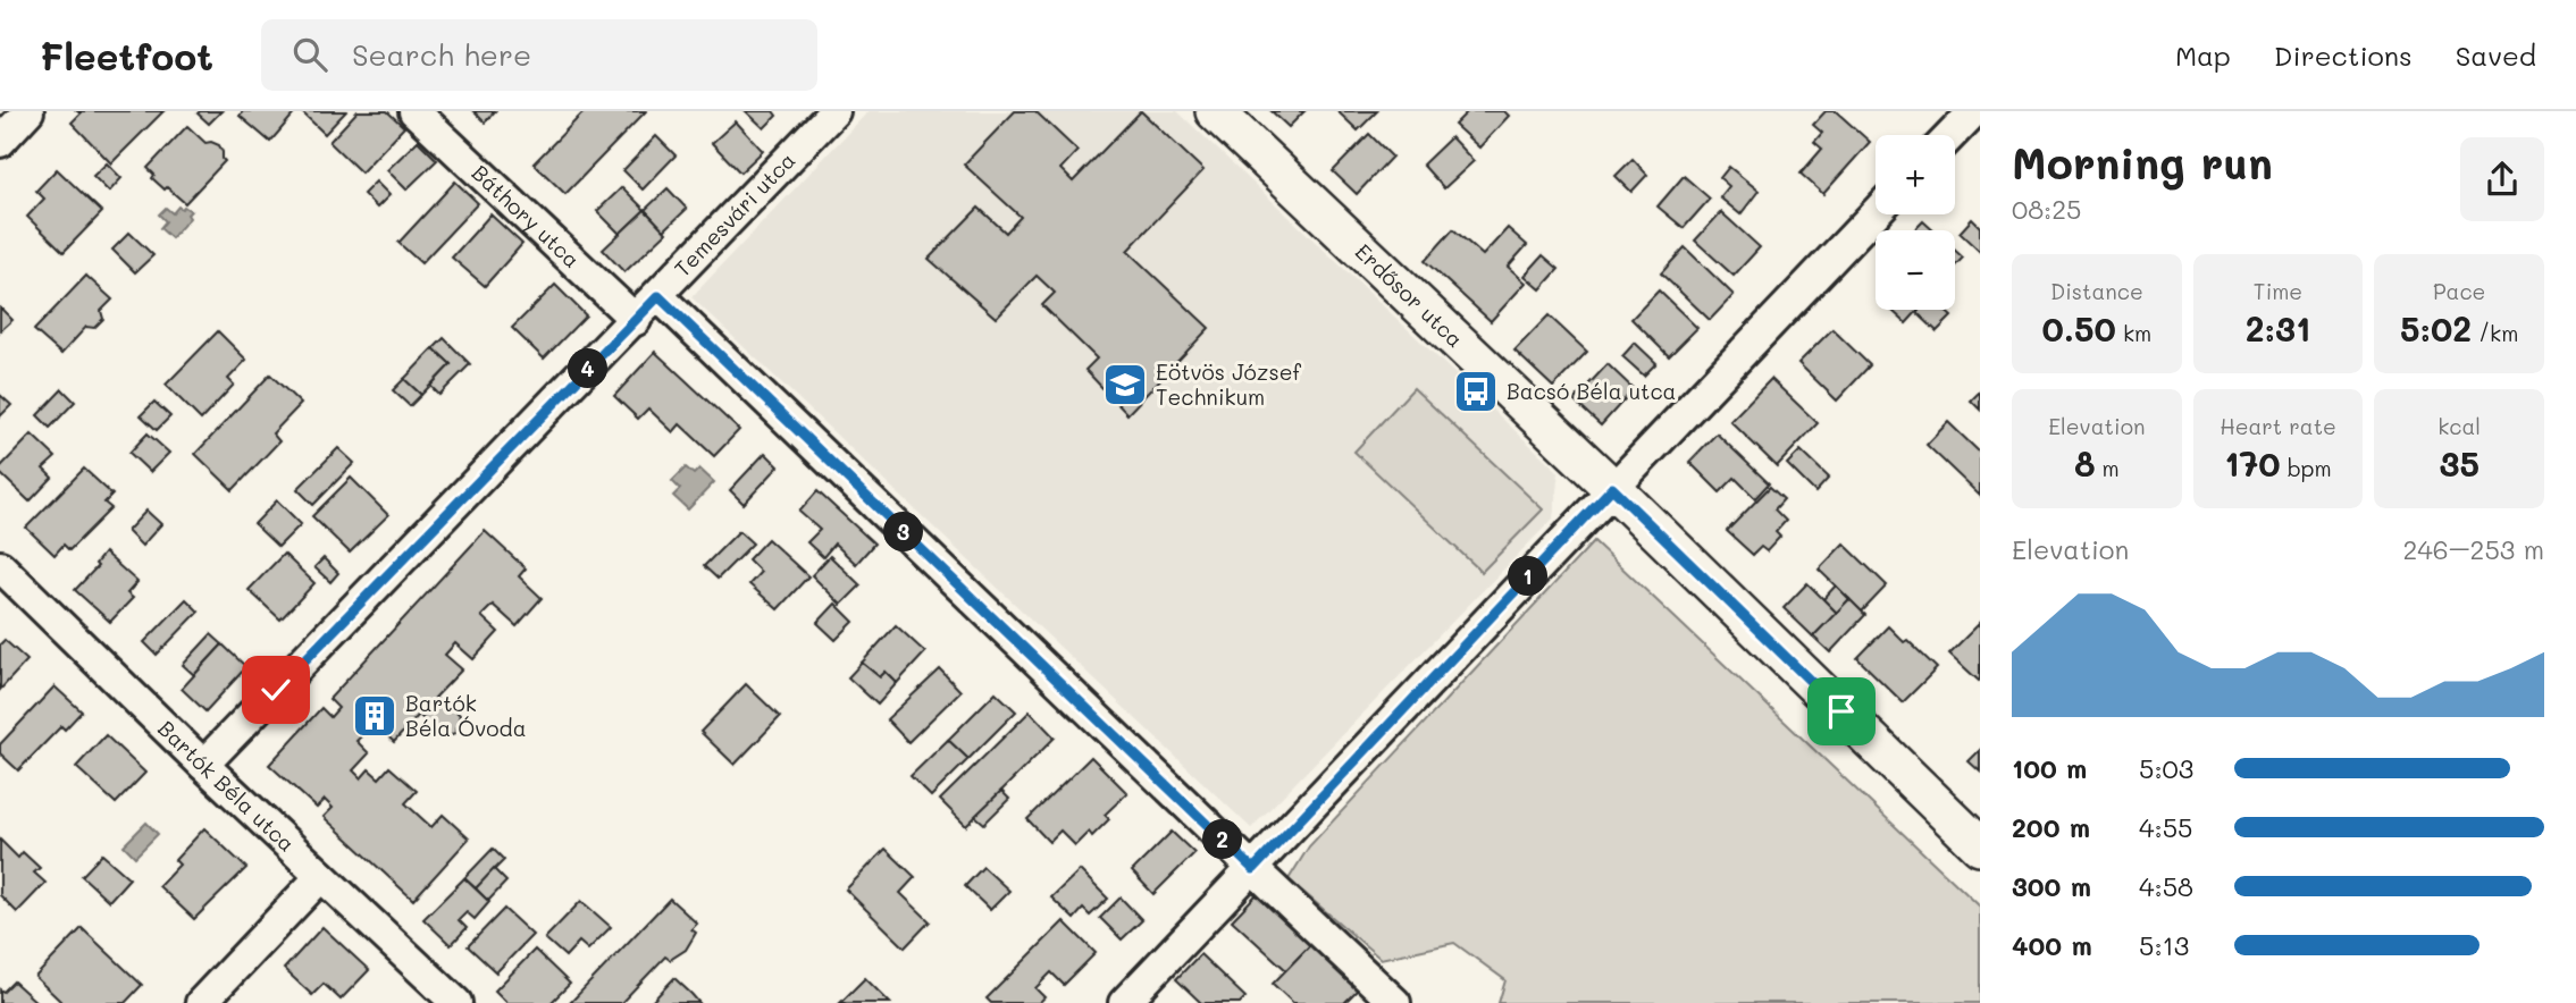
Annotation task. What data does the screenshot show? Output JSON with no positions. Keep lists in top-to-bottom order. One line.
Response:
{"streets":{"street":["Báthory utca","Temesvári utca","Erdősor utca","Bartók Béla utca"]},"crossings":[["Báthory utca","Temesvári utca"],["Temesvári utca","Bartók Béla utca"]],"places":{"school or university":["Eötvös József Technikum"],"bus stop":["Bacsó Béla utca"],"building":["Bartók Béla Óvoda"]},"page":{"header":"Fleetfoot","search":"Search here","nav":["Map","Directions","Saved"],"heading":["Morning run","08:25"],"map_buttons":["+","−"],"stats":[["Distance","0.50 km"],["Time","2:31"],["Pace","5:02 /km"],["Elevation","8 m"],["Heart rate","170 bpm"],["kcal","35"]],"pins":["4","3","1","2"],"chart":["Elevation","246–253 m"],"list":[{"name":"100 m","note":"5:03"},{"name":"200 m","note":"4:55"},{"name":"300 m","note":"4:58"},{"name":"400 m","note":"5:13"}]}}
